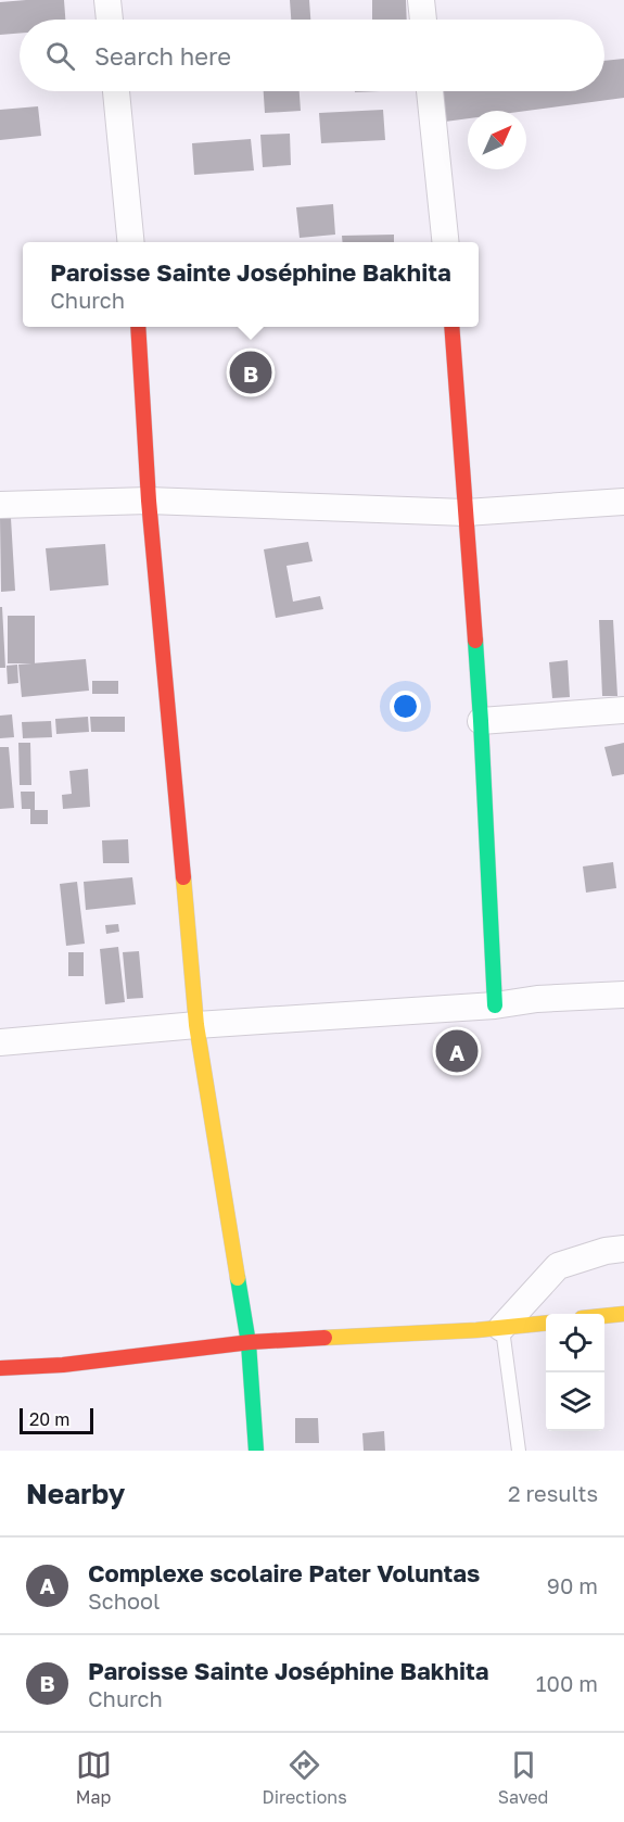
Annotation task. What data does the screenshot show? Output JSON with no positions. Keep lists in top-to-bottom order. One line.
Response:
{"scale_bar":"20 m","north":"top right","page":{"search":"Search here","popup":["Paroisse Sainte Joséphine Bakhita","Church"],"pins":["B","A"],"scale":"20 m","heading":["Nearby","2 results"],"list":[{"mark":"A","name":"Complexe scolaire Pater Voluntas","note":"School","value":"90 m"},{"mark":"B","name":"Paroisse Sainte Joséphine Bakhita","note":"Church","value":"100 m"}],"nav":["Map","Directions","Saved"]}}
